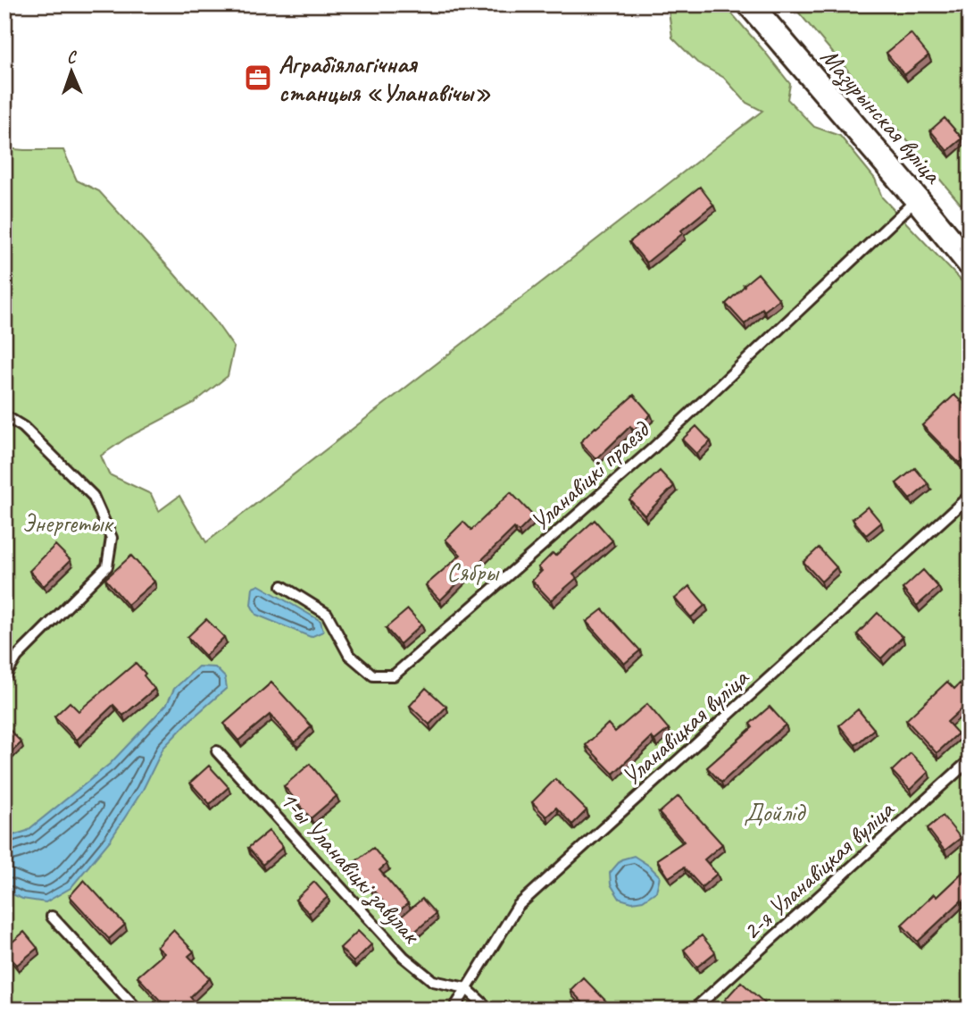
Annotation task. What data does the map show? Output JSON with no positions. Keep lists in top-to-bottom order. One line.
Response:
{"streets":{"street":["Мазурынская вуліца"],"lane":["Уланавіцкі праезд","Уланавіцкая вуліца","1-ы Уланавіцкі завулак","2-я Уланавіцкая вуліца"]},"crossings":[["Мазурынская вуліца","Уланавіцкі праезд"],["Уланавіцкая вуліца","1-ы Уланавіцкі завулак"]],"parks":["Энергетык","Сябры","Дойлід"],"places":{"office":["Аграбіялагічная станцыя «Уланавічы»"]},"north":"top"}
